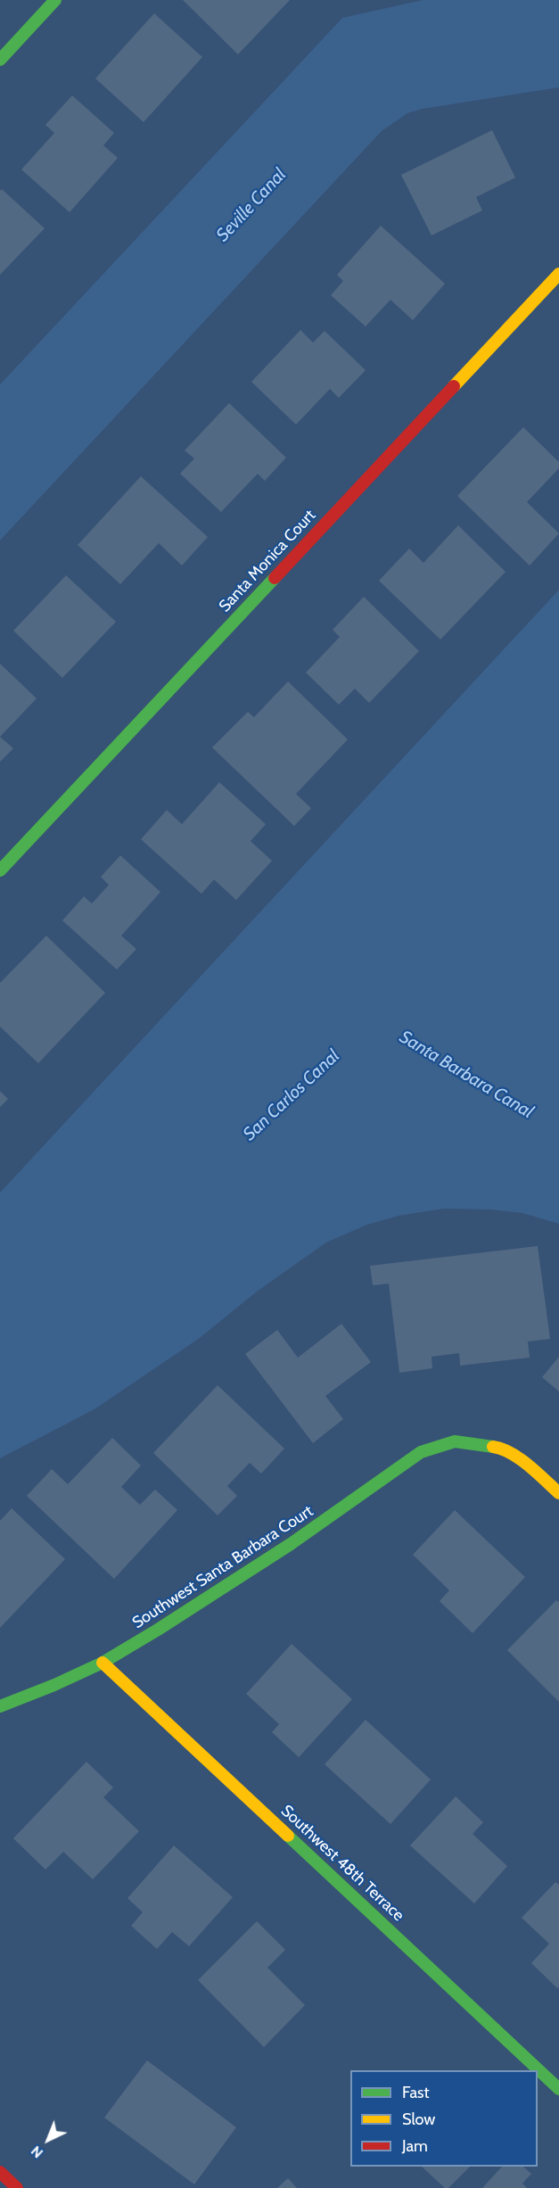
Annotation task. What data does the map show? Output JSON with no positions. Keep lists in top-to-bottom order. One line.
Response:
{"streets":{"street":["Santa Monica Court","Southwest Santa Barbara Court","Southwest 48th Terrace"]},"crossings":[["Southwest Santa Barbara Court","Southwest 48th Terrace"]],"water":["Seville Canal","Santa Barbara Canal","San Carlos Canal"],"legend":["Fast","Slow","Jam"],"north":"bottom left"}
